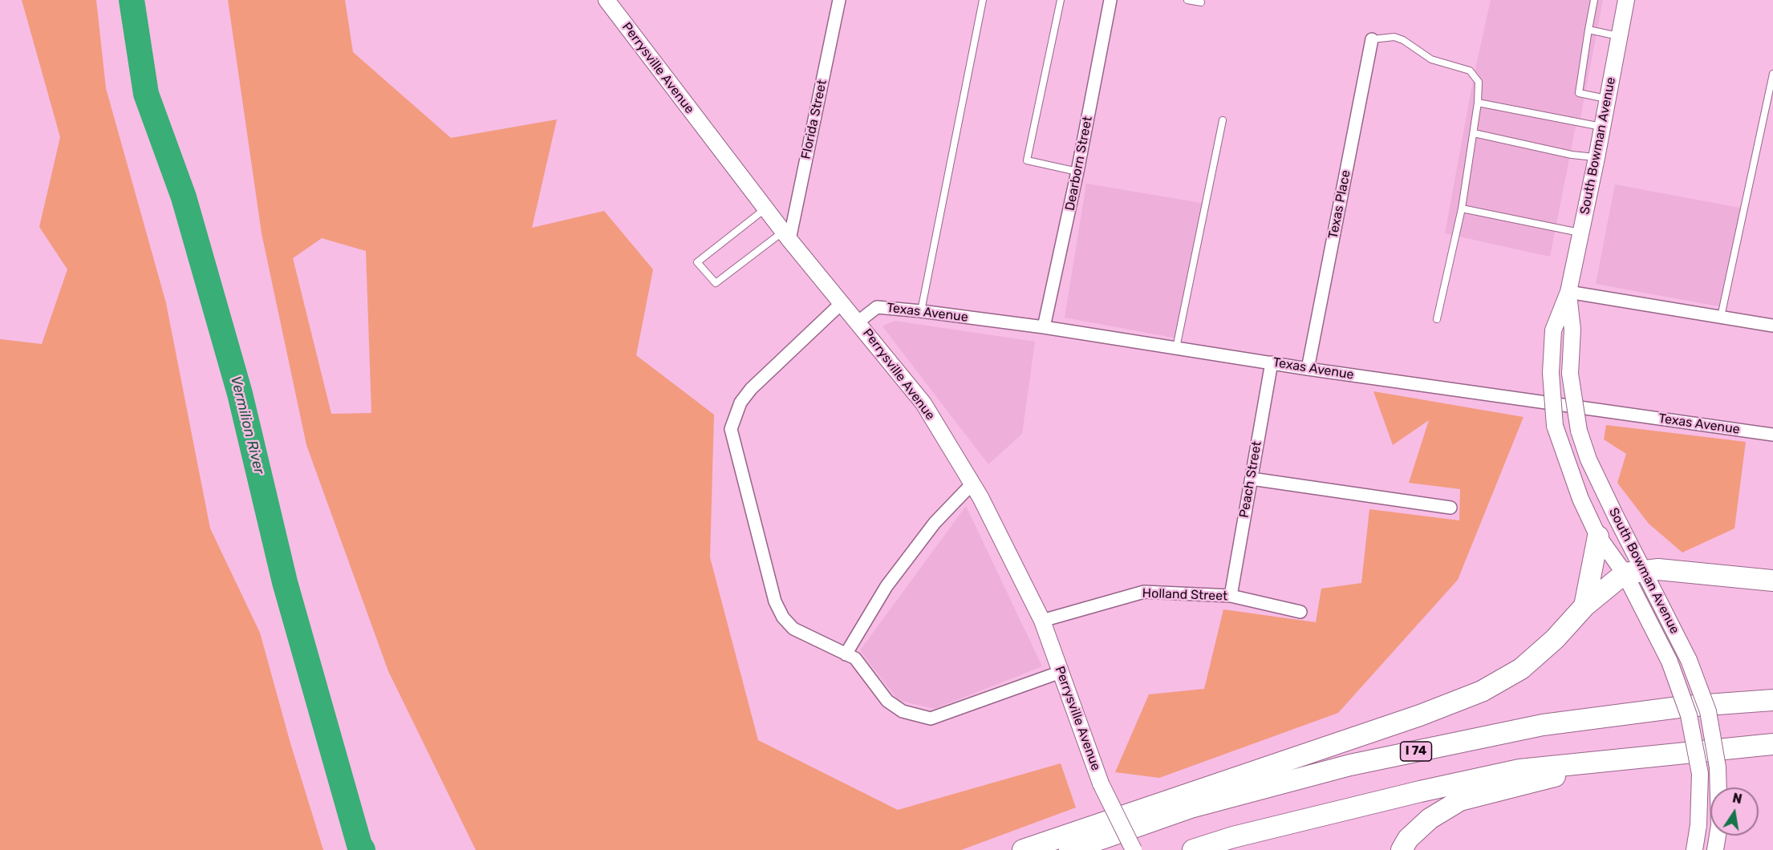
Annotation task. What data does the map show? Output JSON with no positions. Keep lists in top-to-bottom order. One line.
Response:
{"streets":{"highway":["I 74"],"main road":["Perrysville Avenue","South Bowman Avenue"],"street":["Florida Street","Dearborn Street","Texas Place","Texas Avenue","Peach Street","Holland Street"]},"crossings":[["Perrysville Avenue","Florida Street"],["Perrysville Avenue","Texas Avenue"],["Perrysville Avenue","Holland Street"],["Dearborn Street","Texas Avenue"],["Texas Place","Texas Avenue"],["Texas Avenue","Peach Street"],["Peach Street","Holland Street"]],"water":["Vermilion River"],"north":"top"}
